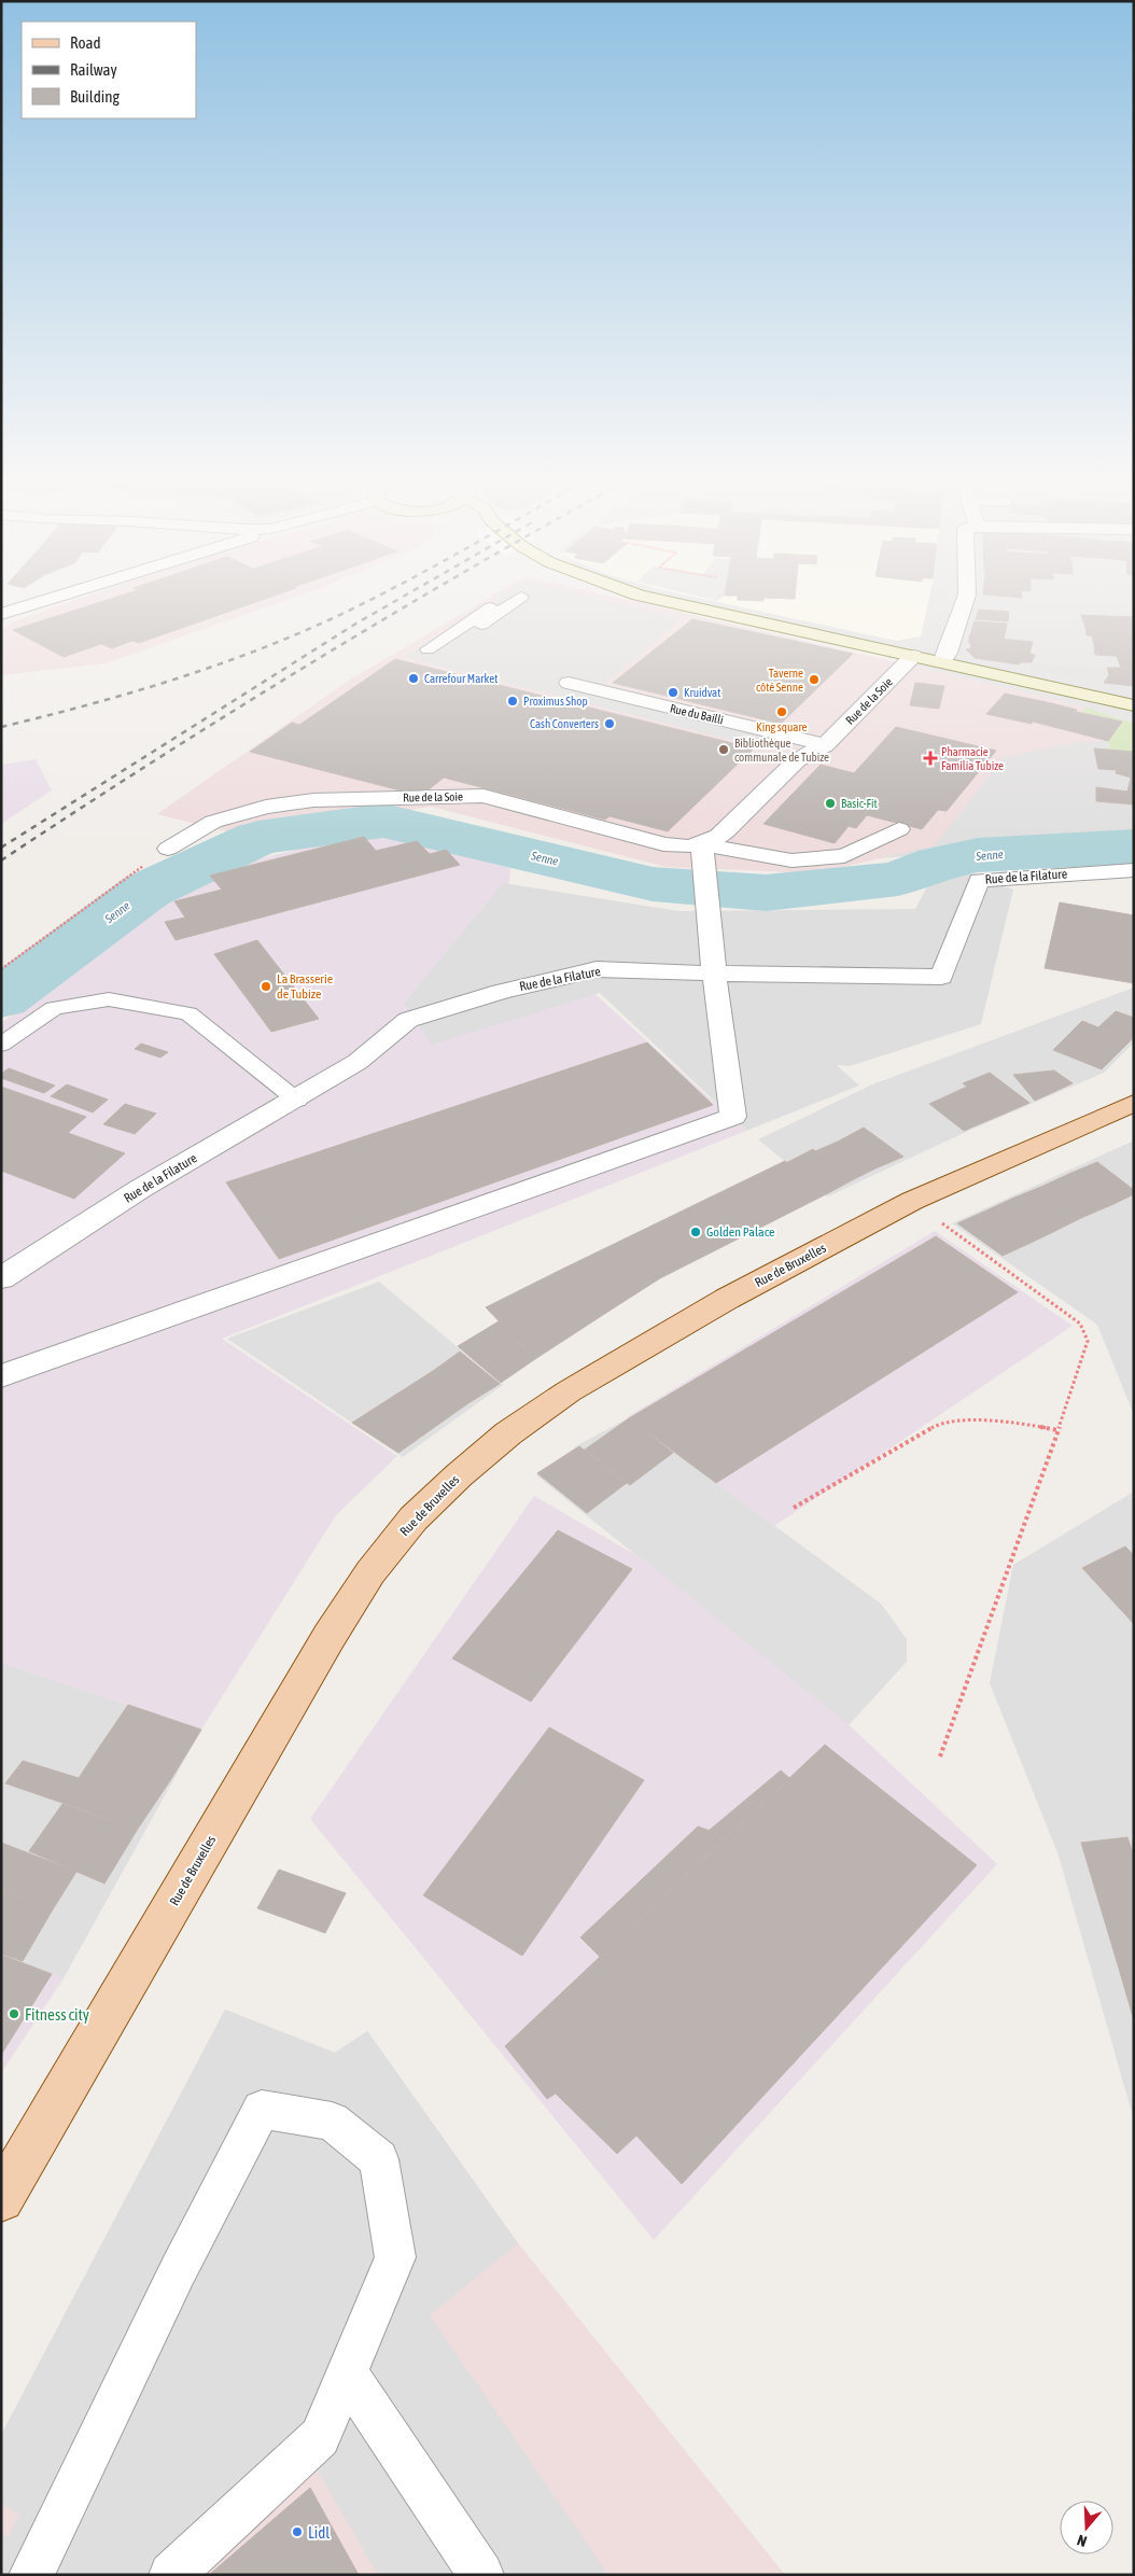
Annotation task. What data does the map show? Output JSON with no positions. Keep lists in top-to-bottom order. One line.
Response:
{"streets":{"main road":["Rue de Bruxelles"],"street":["Rue de la Soie","Rue du Bailli","Rue de la Filature"]},"crossings":[["Rue de la Soie","Rue du Bailli"]],"water":["Senne"],"places":{"other":["Carrefour Market","Taverne côté Senne","Kruidvat","Proximus Shop","King square","Cash Converters","Bibliothèque communale de Tubize","Basic-Fit","La Brasserie de Tubize","Golden Palace","Fitness city","Lidl"],"health":["Pharmacie Familia Tubize"]},"legend":["Road","Railway","Building"],"north":"bottom"}
